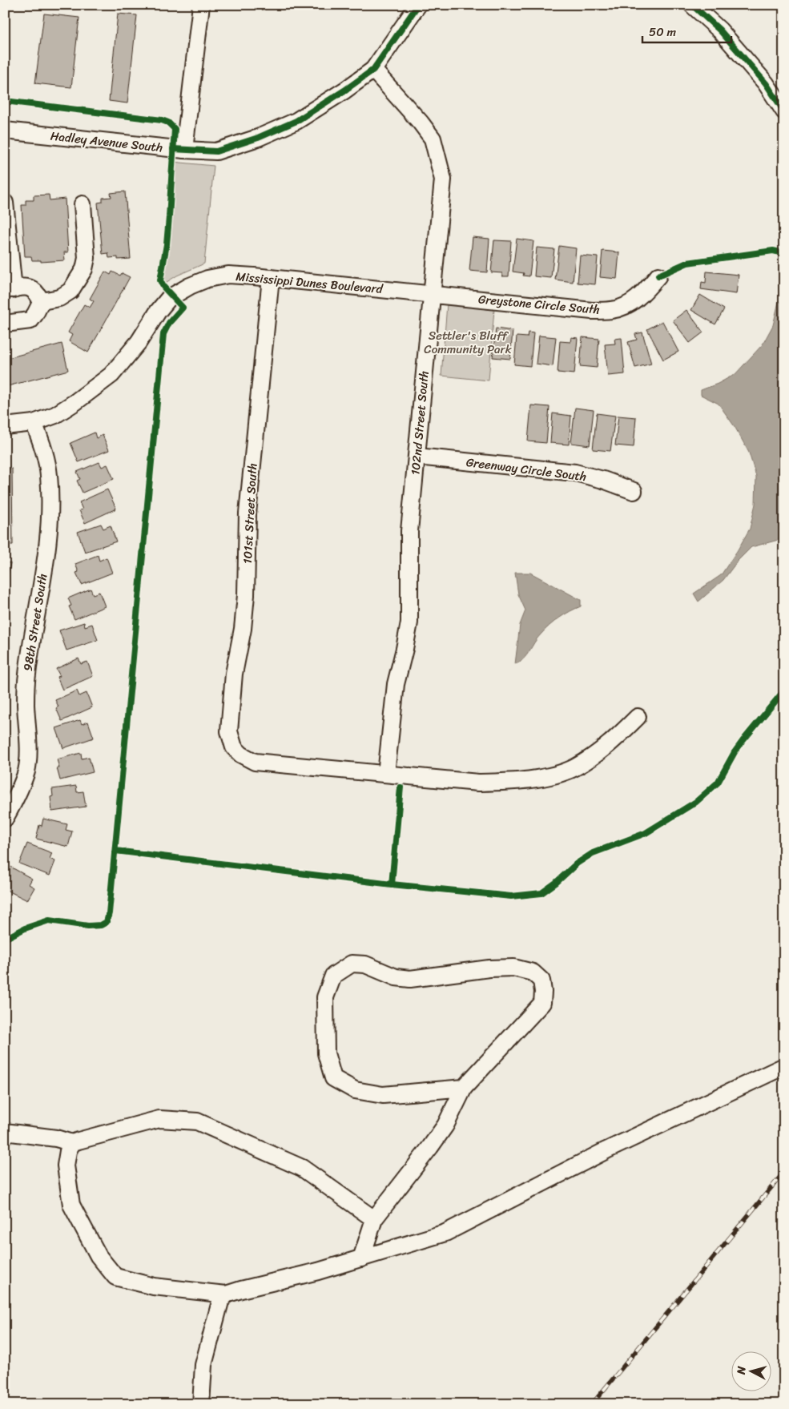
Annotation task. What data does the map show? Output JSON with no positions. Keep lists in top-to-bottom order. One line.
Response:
{"streets":{"street":["Hadley Avenue South","Mississippi Dunes Boulevard","Greystone Circle South","102nd Street South","Greenway Circle South","101st Street South","98th Street South"]},"crossings":[["Hadley Avenue South","102nd Street South"],["Mississippi Dunes Boulevard","Greystone Circle South"],["Mississippi Dunes Boulevard","102nd Street South"],["Mississippi Dunes Boulevard","101st Street South"],["Mississippi Dunes Boulevard","98th Street South"],["Greystone Circle South","102nd Street South"],["102nd Street South","Greenway Circle South"],["102nd Street South","101st Street South"]],"parks":["Settler's Bluff Community Park"],"scale_bar":"50 m","north":"left"}
